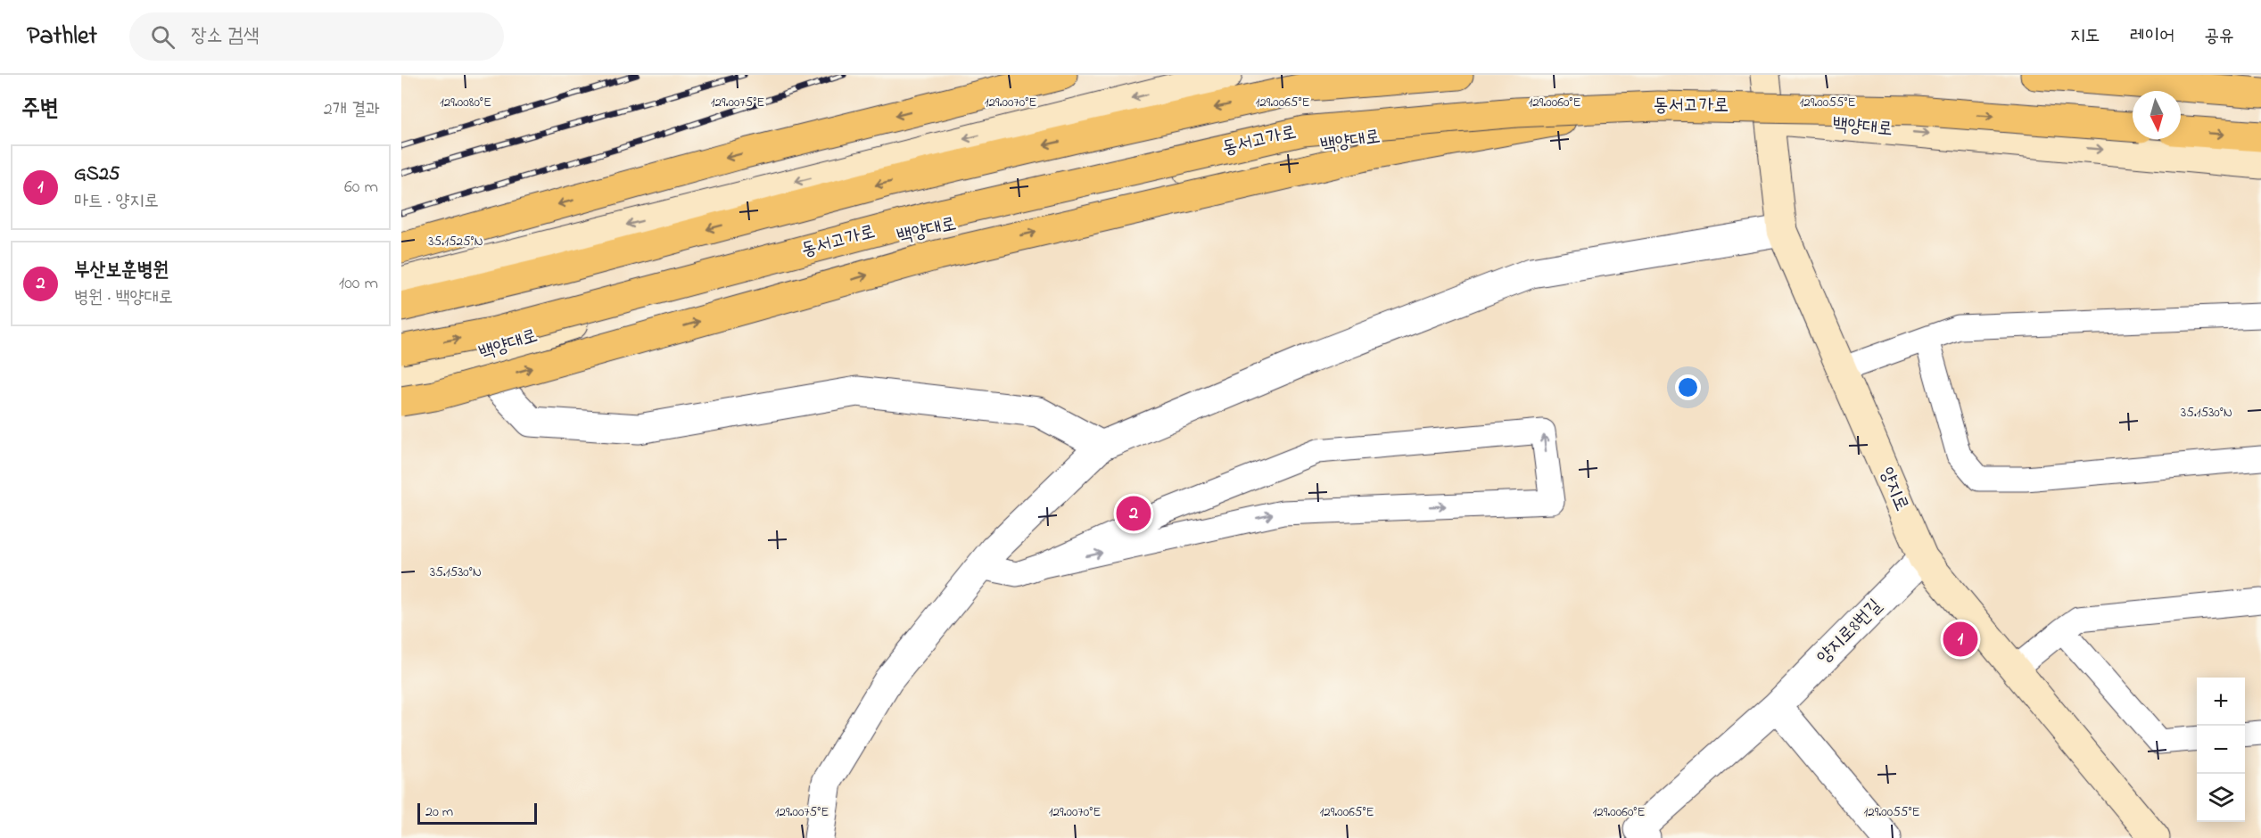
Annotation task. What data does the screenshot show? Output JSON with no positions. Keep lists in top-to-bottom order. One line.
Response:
{"streets":{"main road":["동서고가로","백양대로","양지로"],"street":["양지로8번길"]},"crossings":[["백양대로","양지로"],["양지로","양지로8번길"]],"scale_bar":"20 m","north":"bottom","page":{"header":"Pathlet","search":"장소 검색","nav":["지도","레이어","공유"],"heading":["주변","2개 결과"],"list":[{"mark":"1","name":"GS25","note":"마트 · 양지로","value":"60 m"},{"mark":"2","name":"부산보훈병원","note":"병원 · 백양대로","value":"100 m"}],"pins":["2","1"],"map_buttons":["+","−"],"scale":"20 m"},"coordinates":["129.0080°E","129.0075°E","129.0070°E","129.0065°E","129.0060°E","129.0055°E","35.1525°N","35.1530°N"]}
